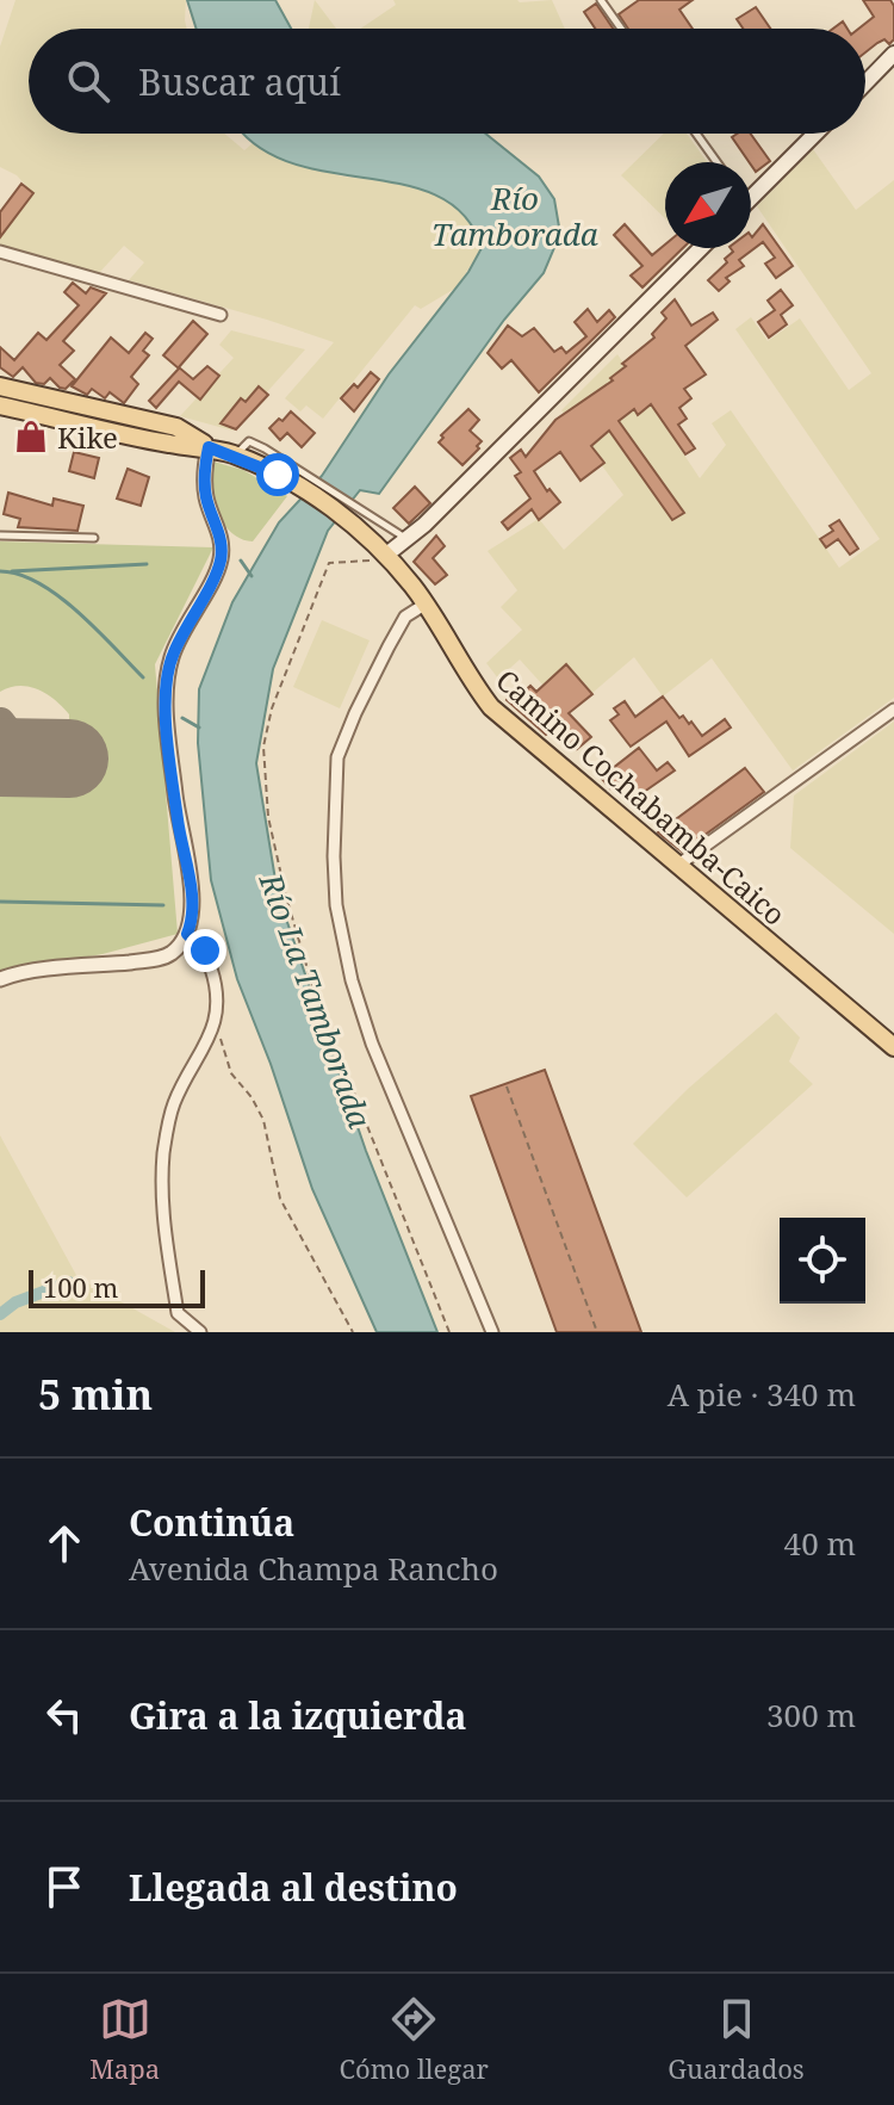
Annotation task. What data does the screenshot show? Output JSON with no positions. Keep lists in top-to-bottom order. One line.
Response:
{"streets":{"main road":["Camino Cochabamba-Caico"]},"water":["Río Tamborada","Río La Tamborada"],"places":{"shop":["Kike"]},"scale_bar":"100 m","north":"bottom left","page":{"search":"Buscar aquí","scale":"100 m","heading":["5 min","A pie · 340 m"],"list":[["Continúa","Avenida Champa Rancho","40 m"],["Gira a la izquierda","300 m"],"Llegada al destino"],"nav":["Mapa","Cómo llegar","Guardados"]}}
